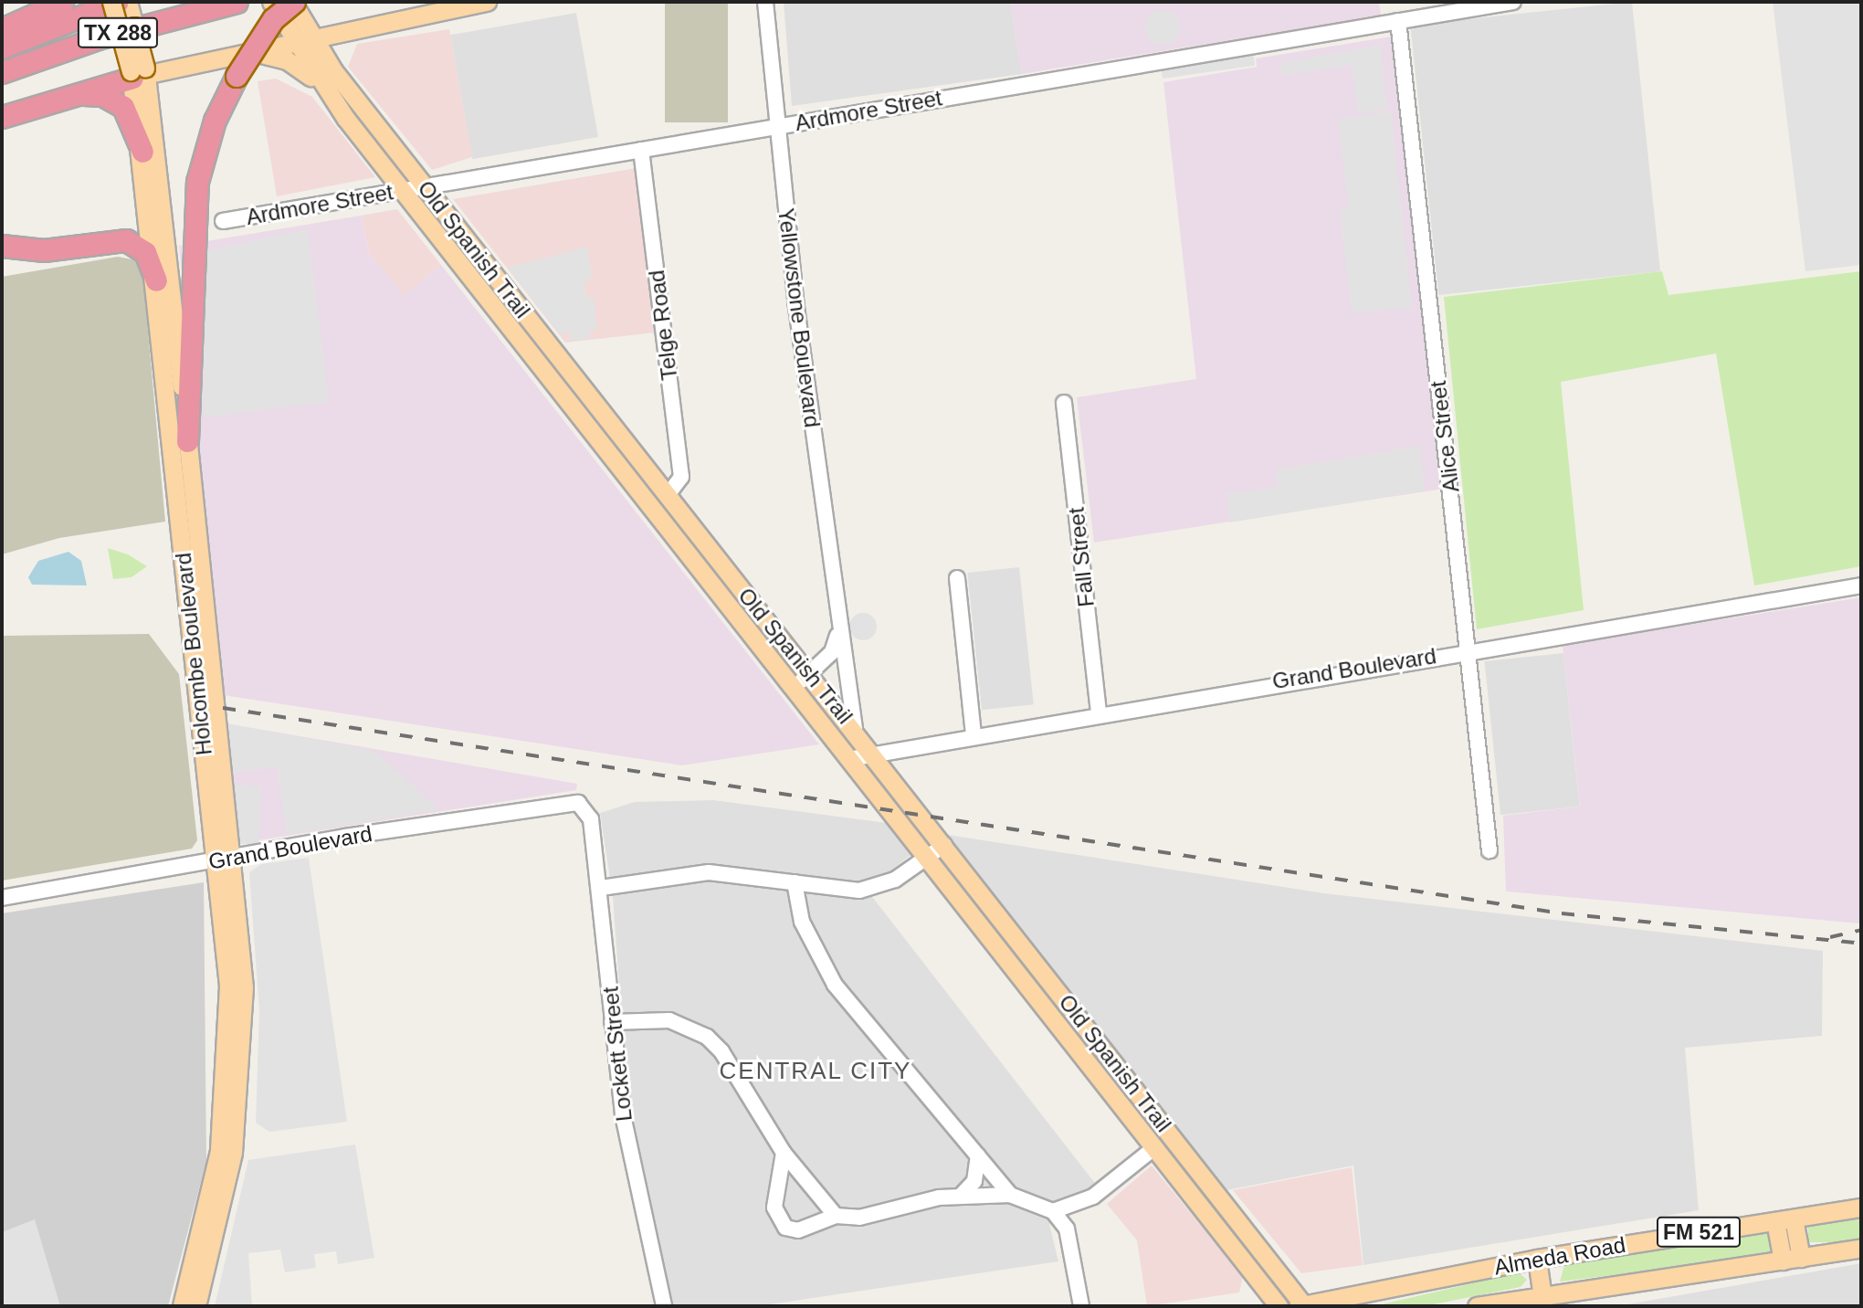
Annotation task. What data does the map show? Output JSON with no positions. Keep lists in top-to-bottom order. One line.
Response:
{"streets":{"highway":["TX 288"],"main road":["Old Spanish Trail","Holcombe Boulevard","FM 521","Almeda Road"],"street":["Ardmore Street","Yellowstone Boulevard","Telge Road","Alice Street","Fall Street","Grand Boulevard","Lockett Street"]},"crossings":[["Ardmore Street","Old Spanish Trail"],["Ardmore Street","Yellowstone Boulevard"],["Ardmore Street","Telge Road"],["Ardmore Street","Alice Street"],["Old Spanish Trail","Yellowstone Boulevard"],["Old Spanish Trail","Telge Road"],["Old Spanish Trail","Grand Boulevard"],["Old Spanish Trail","Almeda Road"],["Alice Street","Grand Boulevard"],["Fall Street","Grand Boulevard"],["Holcombe Boulevard","Grand Boulevard"],["Grand Boulevard","Lockett Street"]],"districts":["CENTRAL CITY"]}
